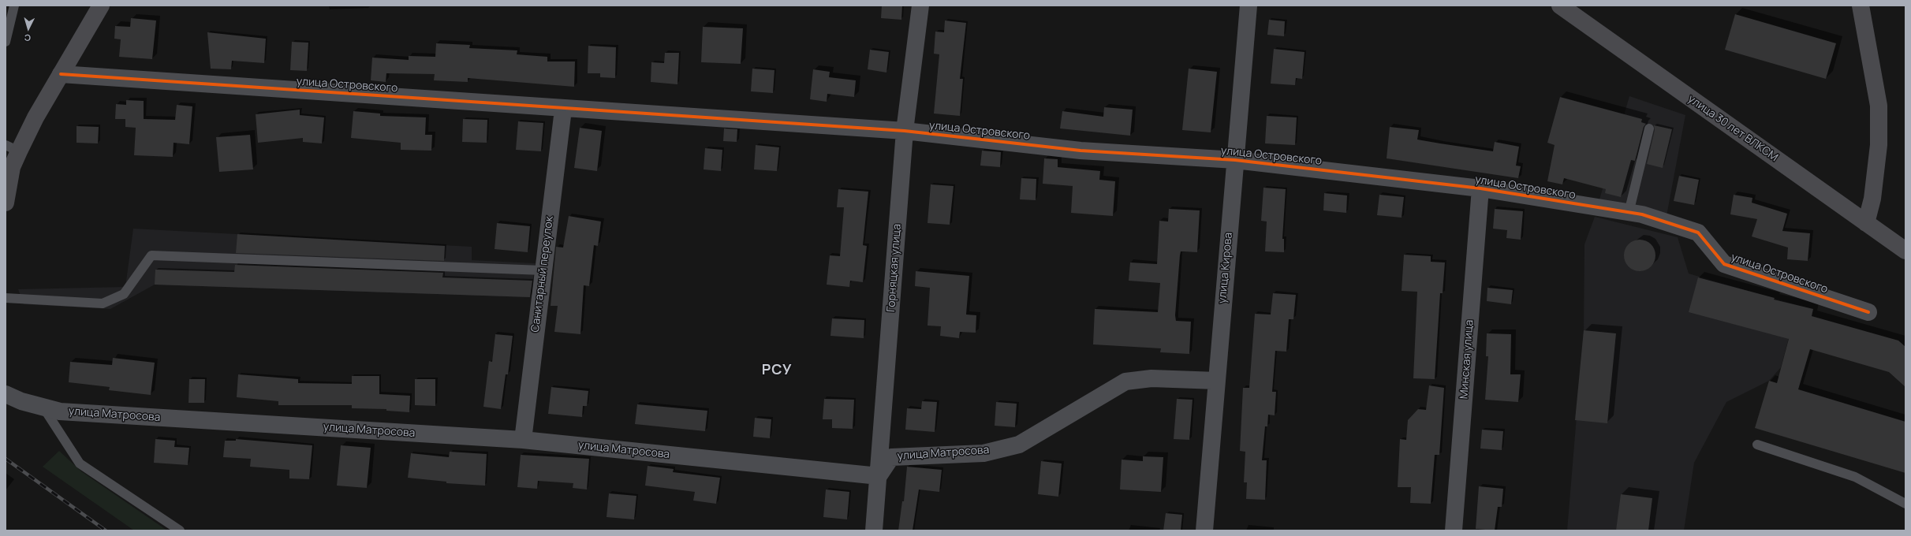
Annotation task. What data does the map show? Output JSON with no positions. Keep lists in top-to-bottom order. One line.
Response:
{"streets":{"street":["улица Островского","улица 30 лет ВЛКСМ","Горняцкая улица","улица Кирова","Санитарный переулок","Минская улица","улица Матросова"]},"crossings":[["улица Островского","Горняцкая улица"],["улица Островского","улица Кирова"],["улица Островского","Санитарный переулок"],["улица Островского","Минская улица"],["Горняцкая улица","улица Матросова"],["улица Кирова","улица Матросова"],["Санитарный переулок","улица Матросова"]],"districts":["РСУ"],"north":"bottom"}
